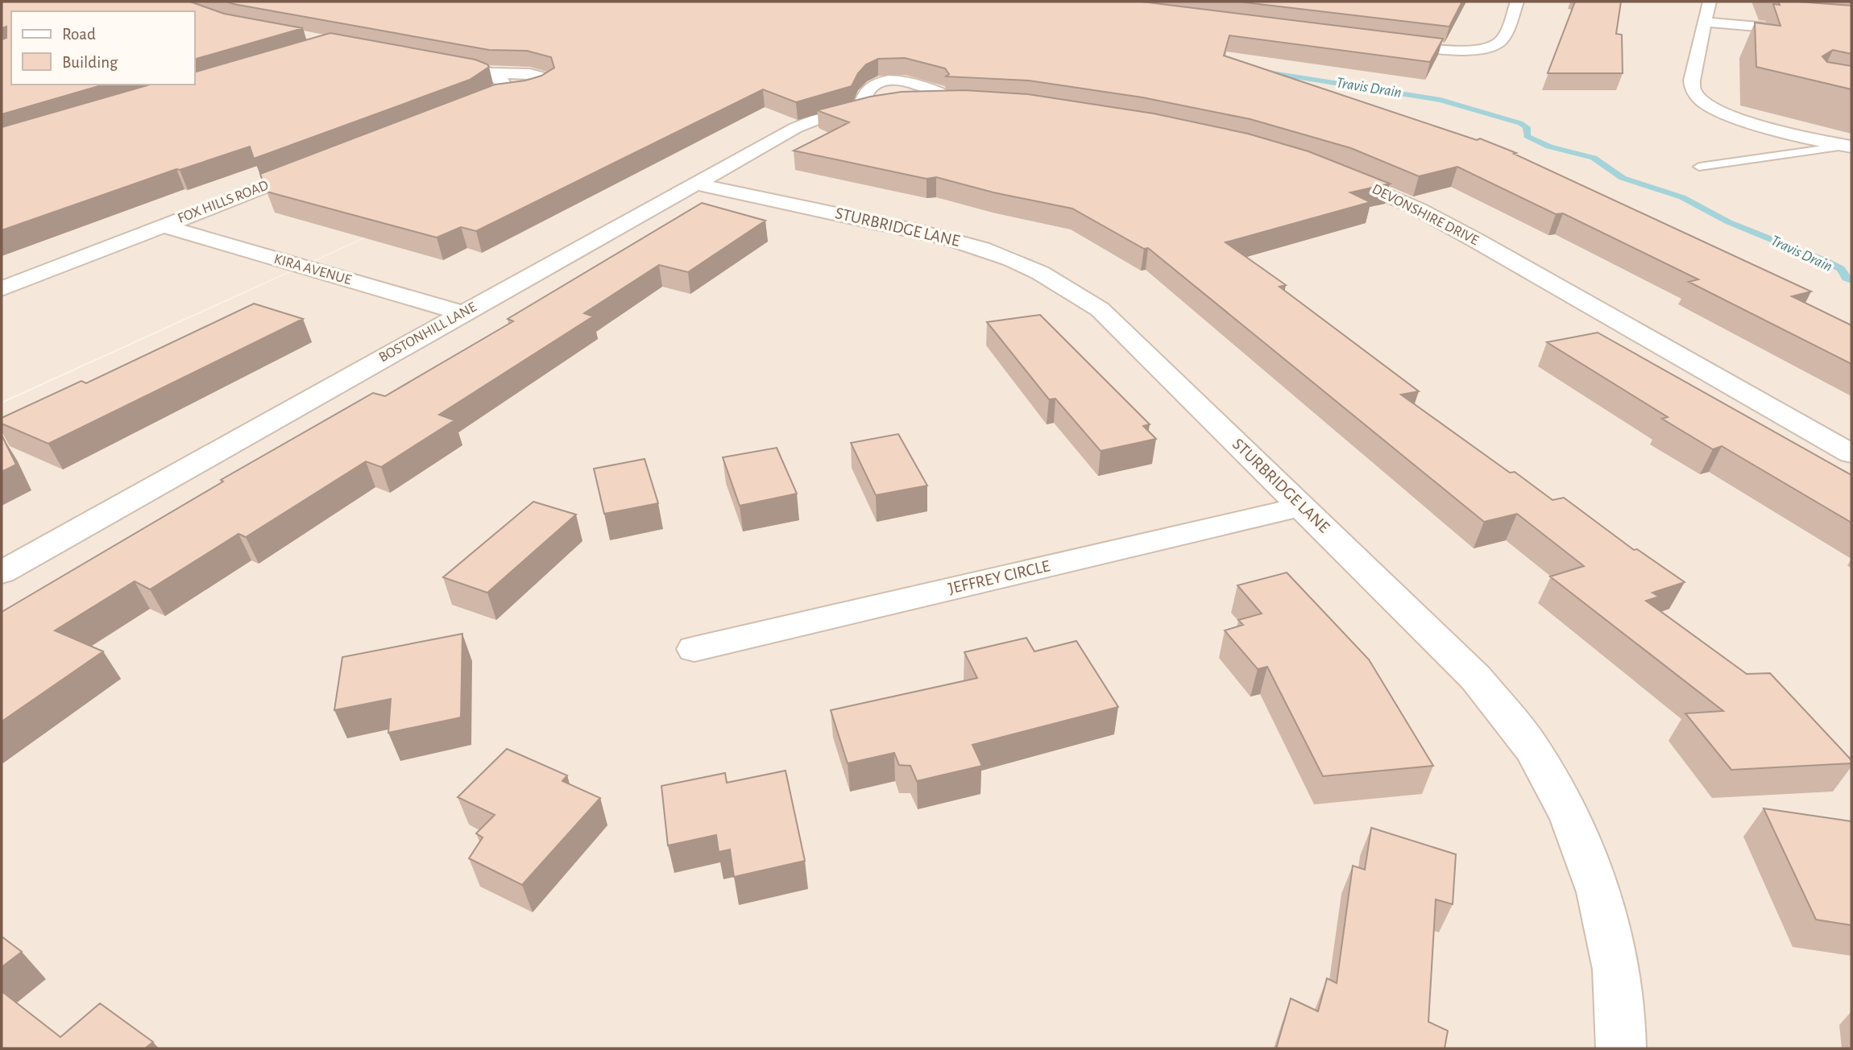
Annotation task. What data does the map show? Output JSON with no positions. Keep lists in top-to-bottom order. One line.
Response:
{"streets":{"street":["FOX HILLS ROAD","DEVONSHIRE DRIVE","STURBRIDGE LANE","KIRA AVENUE","BOSTONHILL LANE","JEFFREY CIRCLE"]},"crossings":[["FOX HILLS ROAD","KIRA AVENUE"],["STURBRIDGE LANE","BOSTONHILL LANE"],["STURBRIDGE LANE","JEFFREY CIRCLE"],["KIRA AVENUE","BOSTONHILL LANE"]],"water":["Travis Drain"],"legend":["Road","Building"]}
